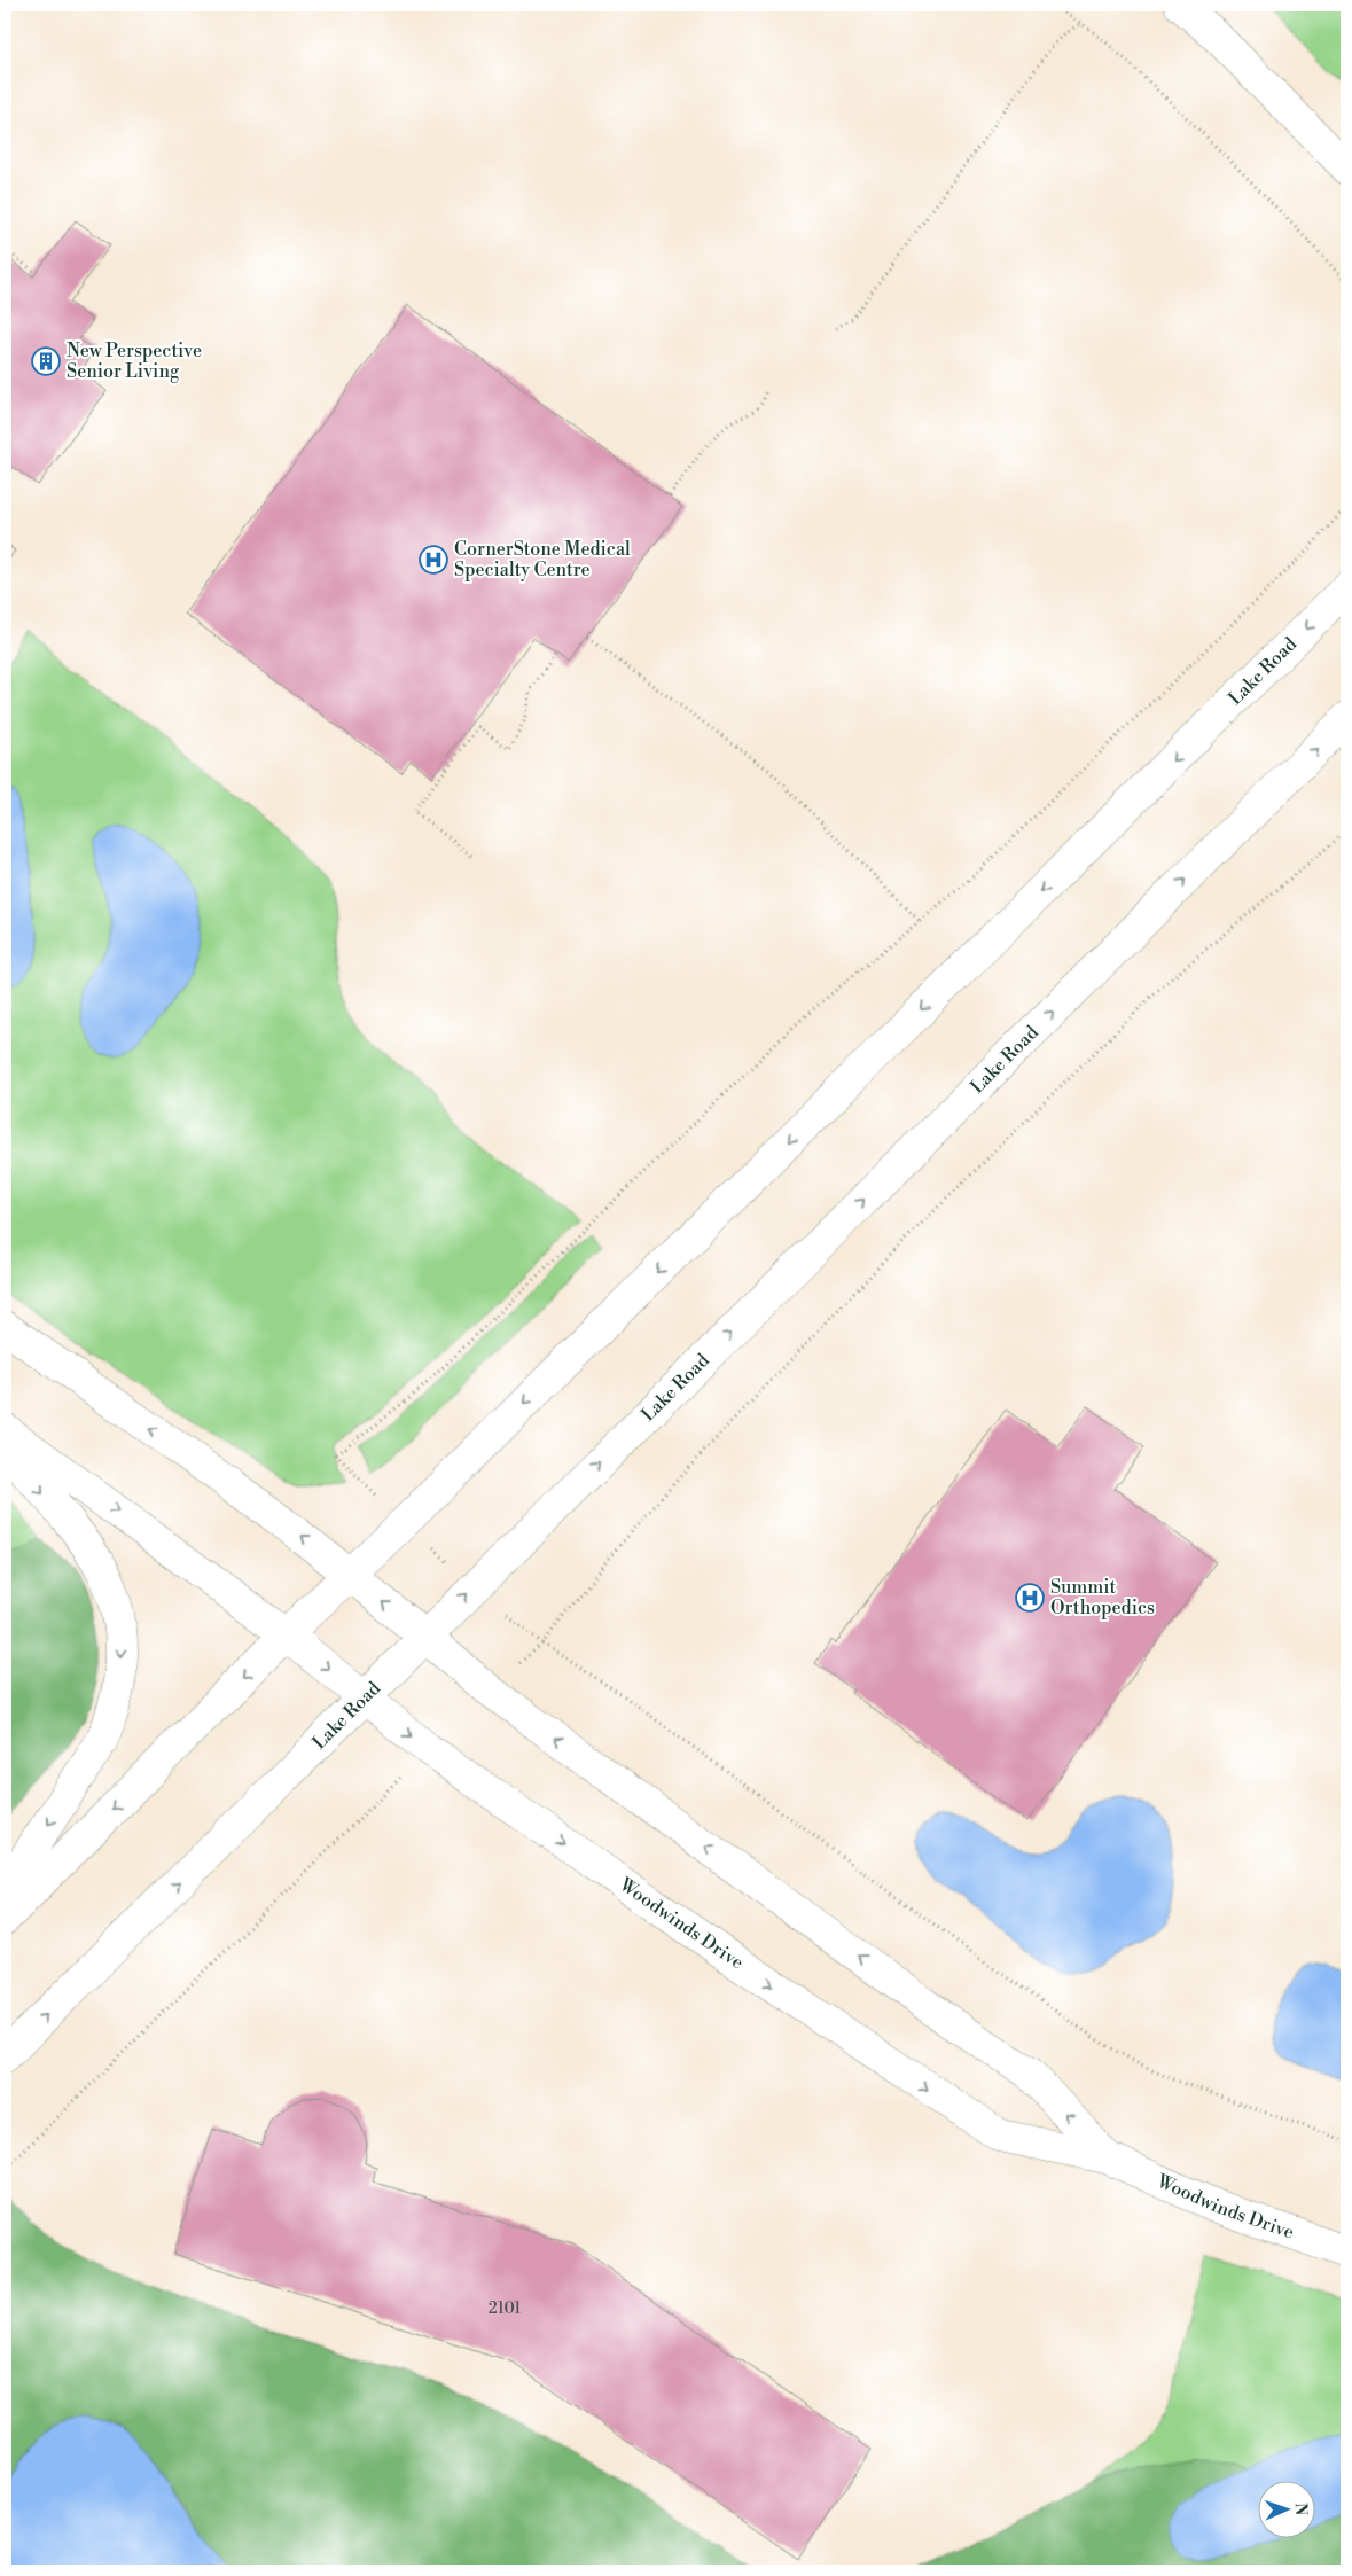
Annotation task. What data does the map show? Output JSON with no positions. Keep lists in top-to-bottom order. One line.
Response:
{"streets":{"main road":["Lake Road","Woodwinds Drive"]},"crossings":[["Lake Road","Woodwinds Drive"]],"places":{"building":["New Perspective Senior Living"],"hospital":["CornerStone Medical Specialty Centre","Summit Orthopedics"]},"house_numbers":["2101"],"north":"right"}
